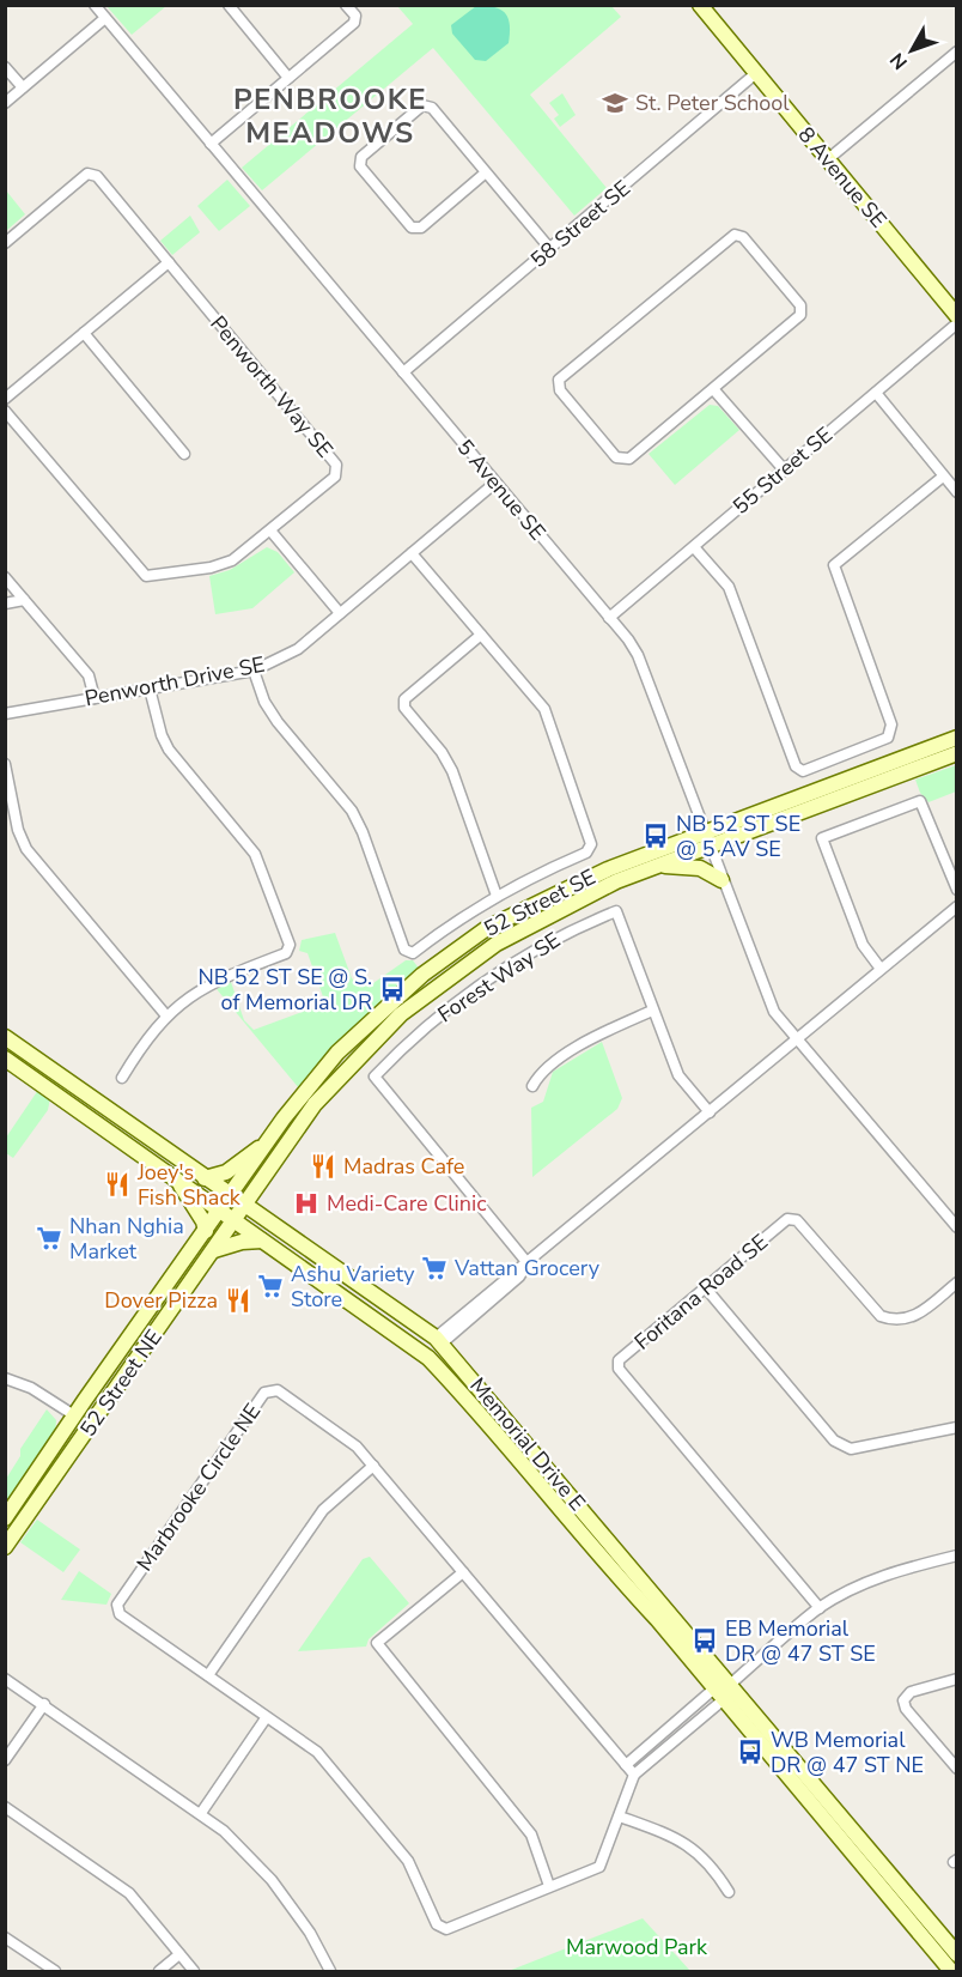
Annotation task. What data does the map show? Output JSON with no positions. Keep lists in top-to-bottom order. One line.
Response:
{"streets":{"main road":["8 Avenue SE","52 Street SE","52 Street NE","Memorial Drive E"],"street":["58 Street SE","Penworth Way SE","55 Street SE","5 Avenue SE","Penworth Drive SE","Forest Way SE","Foritana Road SE","Marbrooke Circle NE"]},"crossings":[["8 Avenue SE","58 Street SE"],["58 Street SE","5 Avenue SE"],["55 Street SE","5 Avenue SE"],["5 Avenue SE","Penworth Drive SE"],["5 Avenue SE","52 Street SE"],["52 Street SE","52 Street NE"],["52 Street SE","Memorial Drive E"],["52 Street NE","Memorial Drive E"]],"districts":["PENBROOKE MEADOWS"],"parks":["Marwood Park"],"places":{"school or university":["St. Peter School"],"bus stop":["NB 52 ST SE @ 5 AV SE","NB 52 ST SE @ S. of Memorial DR","EB Memorial DR @ 47 ST SE","WB Memorial DR @ 47 ST NE"],"restaurant":["Madras Cafe","Joey's Fish Shack","Dover Pizza"],"hospital":["Medi-Care Clinic"],"supermarket":["Nhan Nghia Market","Vattan Grocery","Ashu Variety Store"]},"north":"bottom left"}
